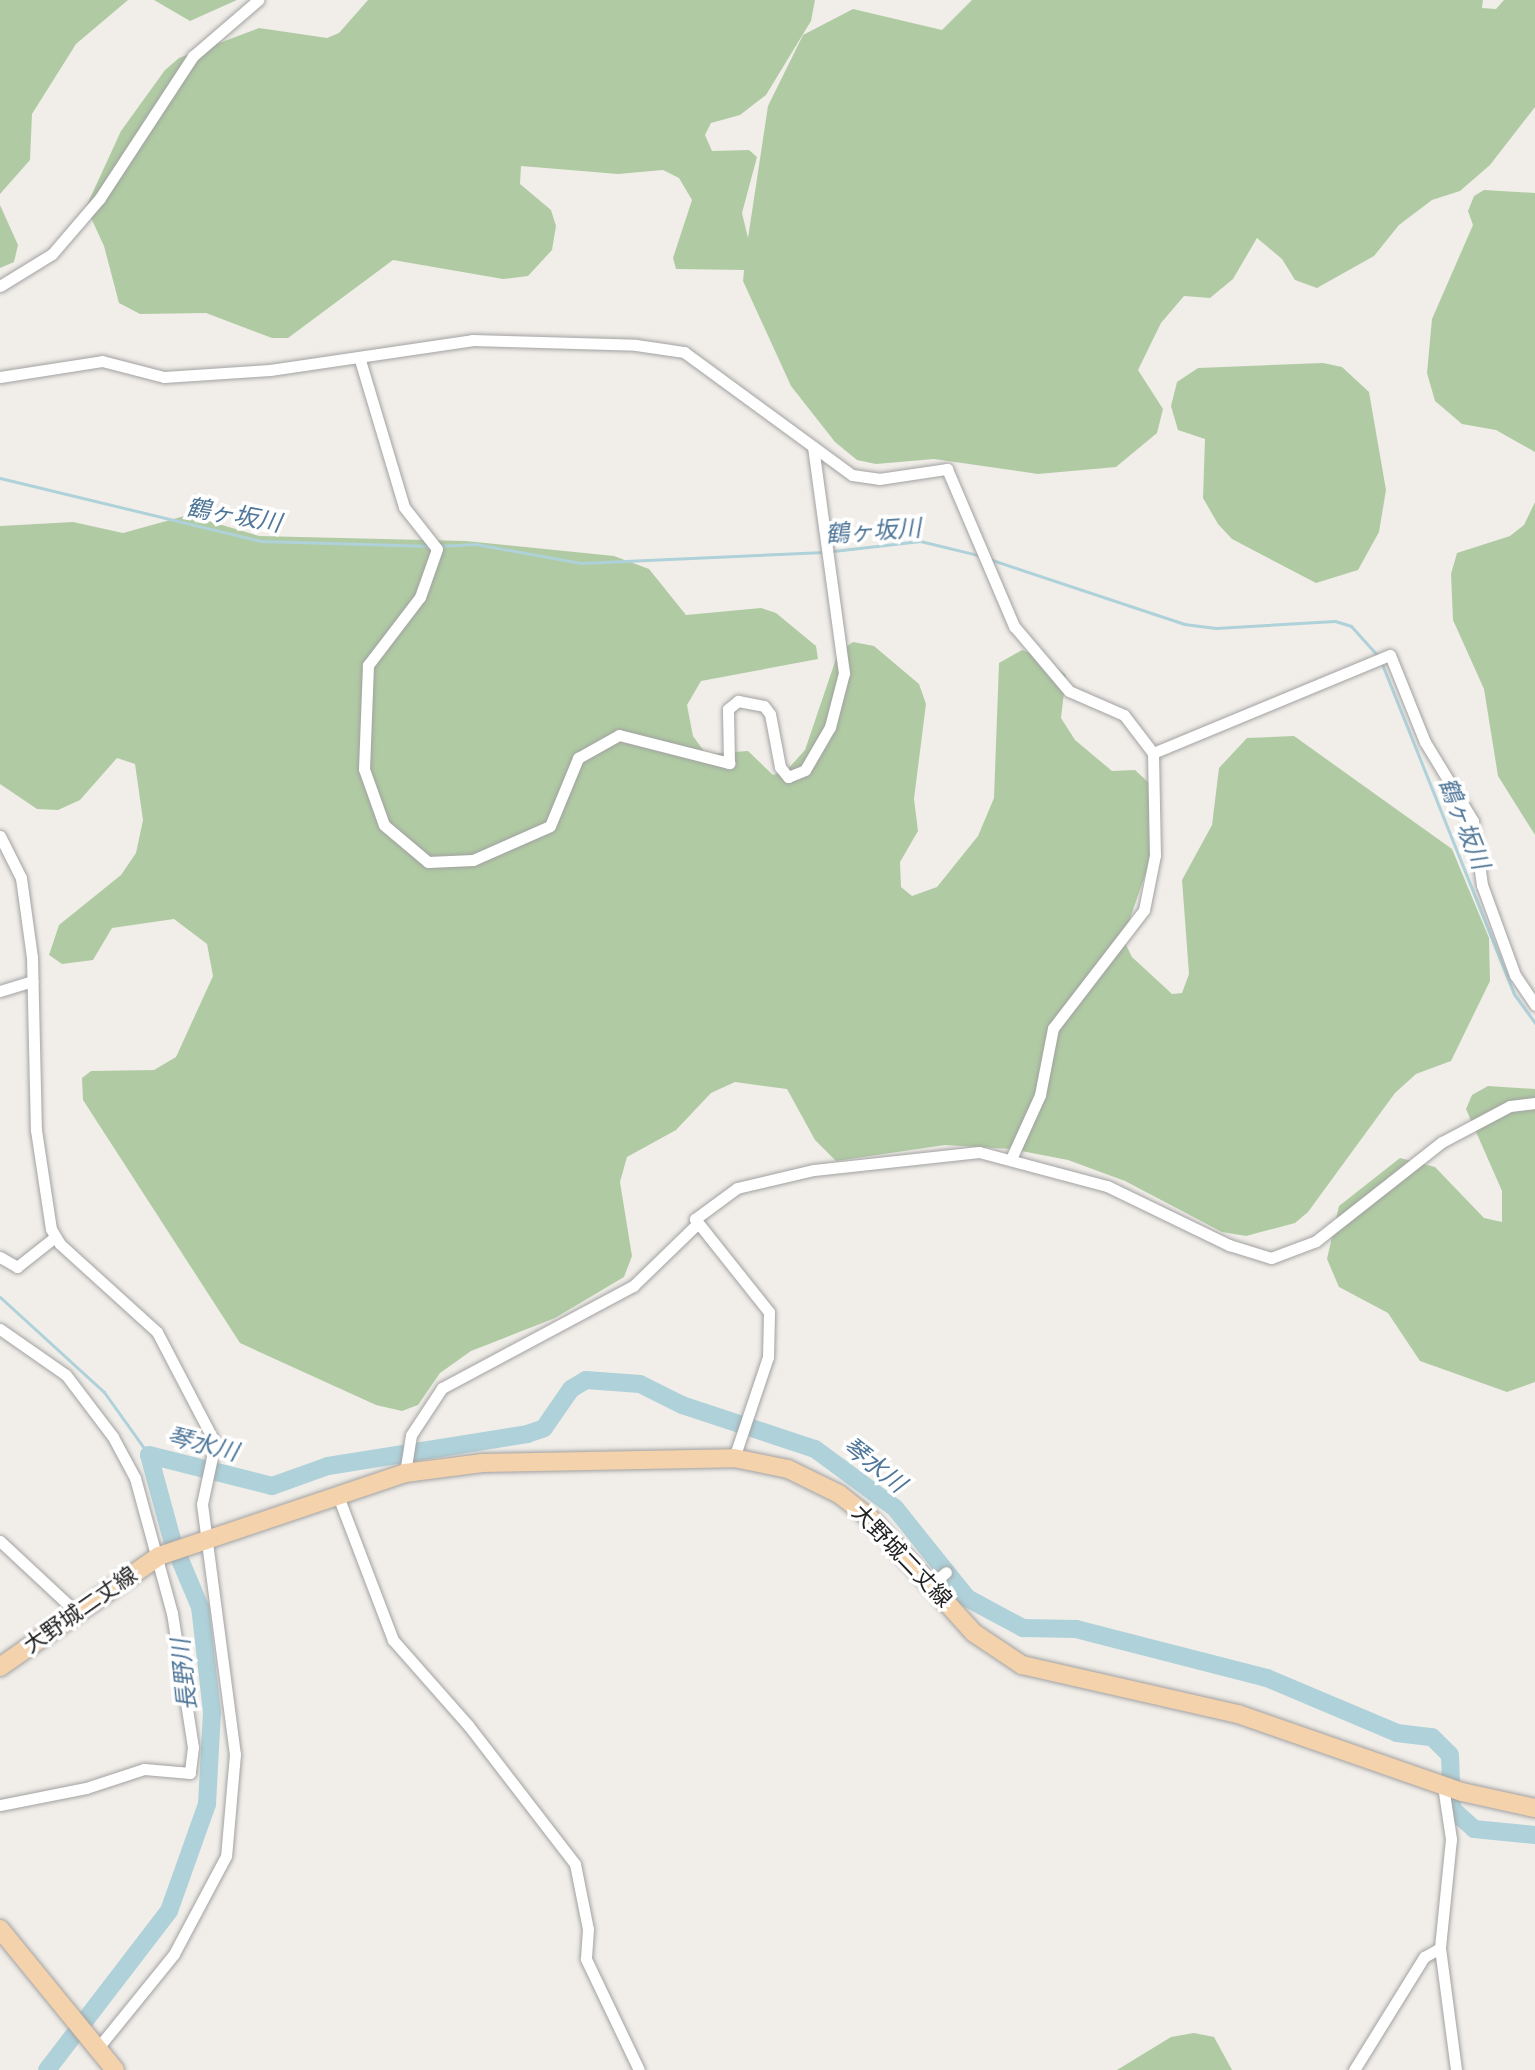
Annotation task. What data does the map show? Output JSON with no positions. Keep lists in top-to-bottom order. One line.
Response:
{"streets":{"main road":["大野城二丈線"]},"water":["鶴ヶ坂川","琴水川","長野川"]}
